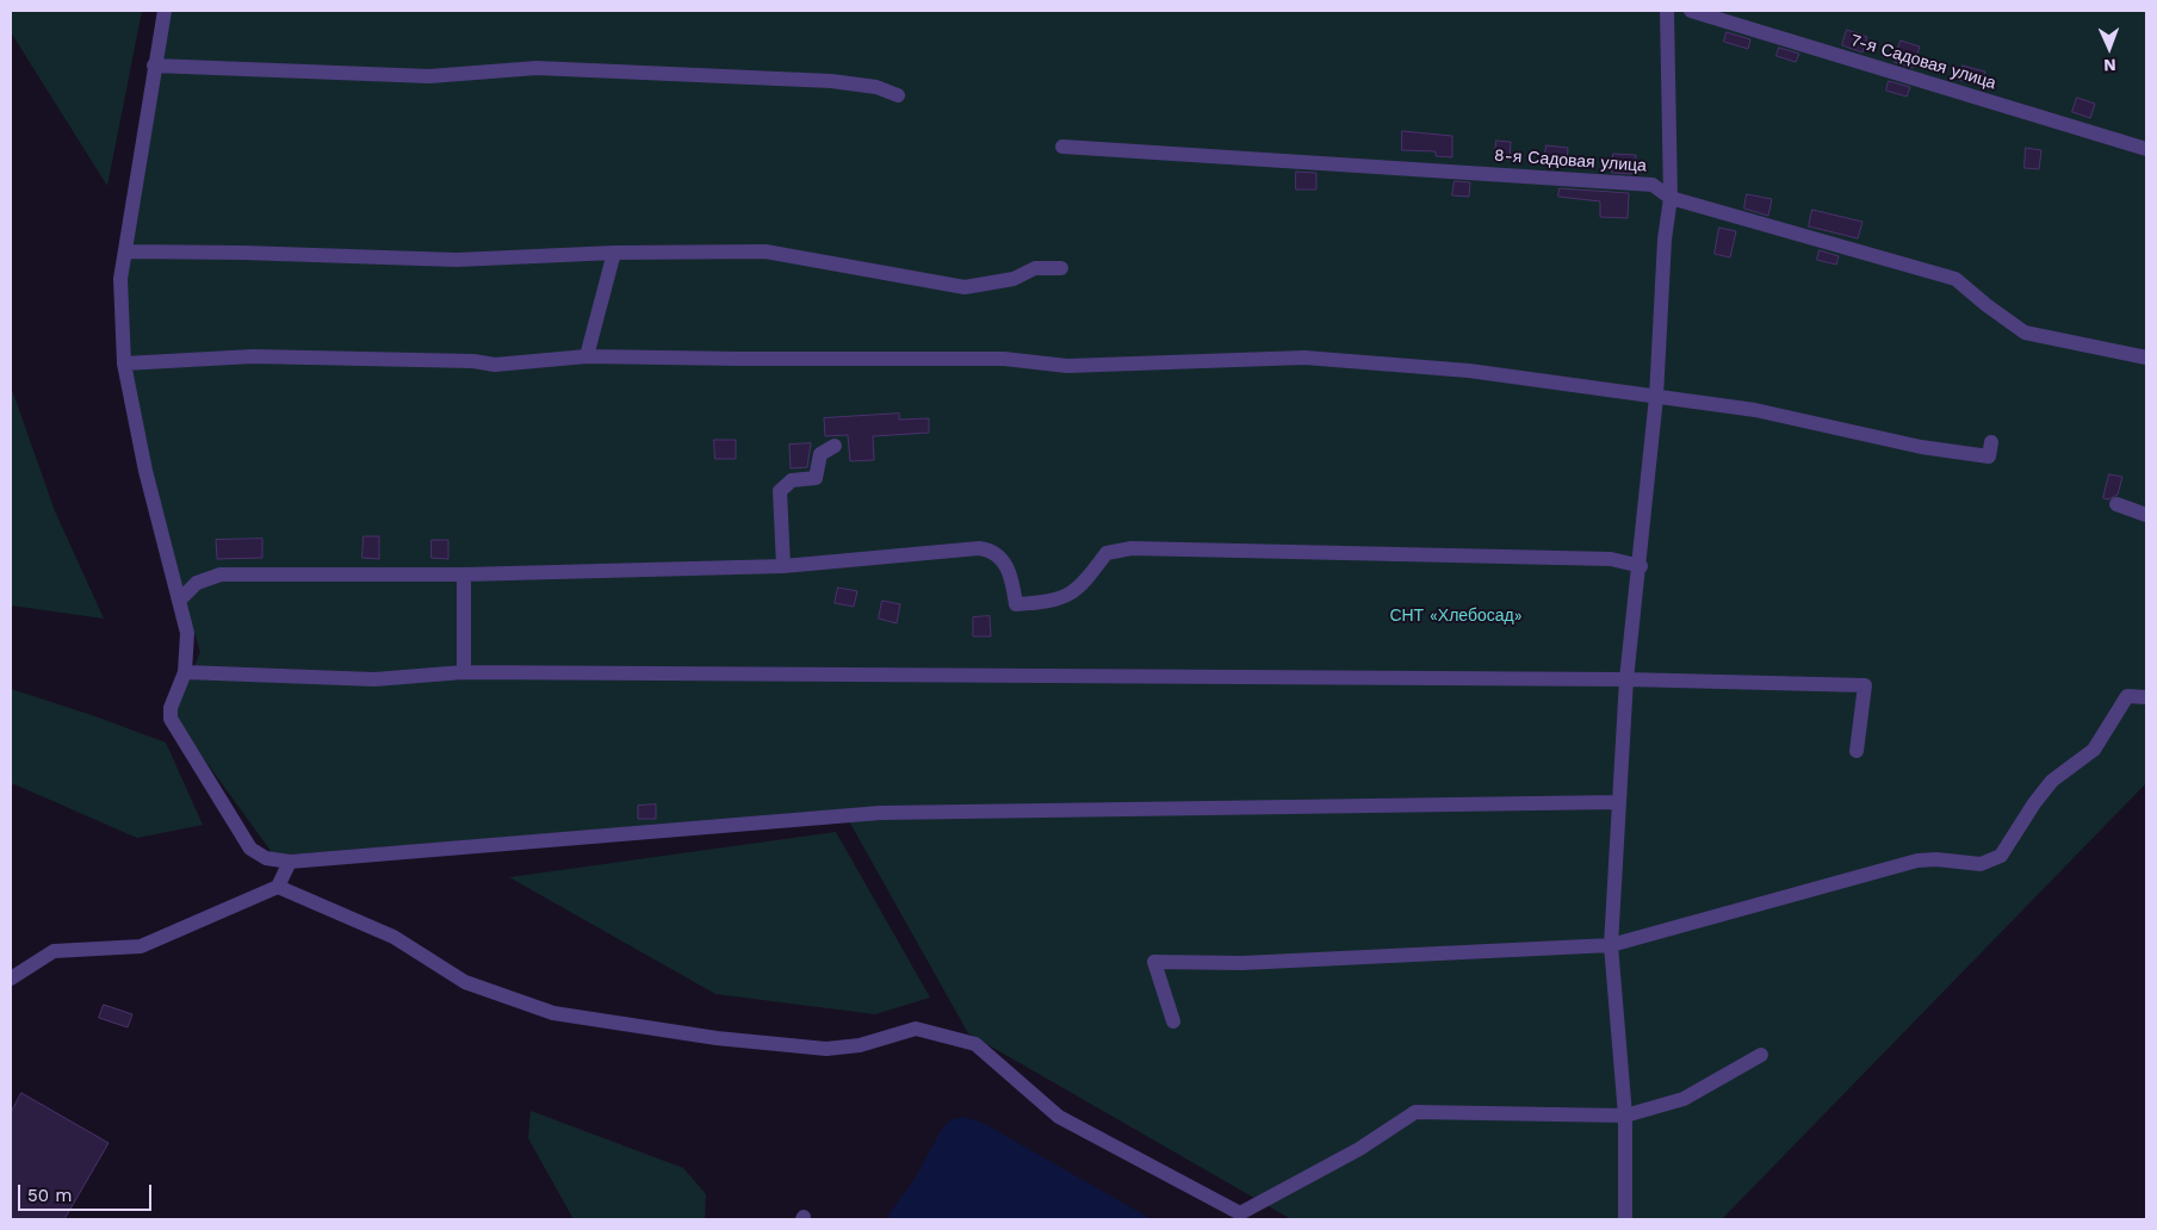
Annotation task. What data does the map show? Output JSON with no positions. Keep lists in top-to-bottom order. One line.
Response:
{"streets":{"lane":["7-я Садовая улица","8-я Садовая улица"]},"parks":["СНТ «Хлебосад»"],"scale_bar":"50 m","north":"bottom"}
